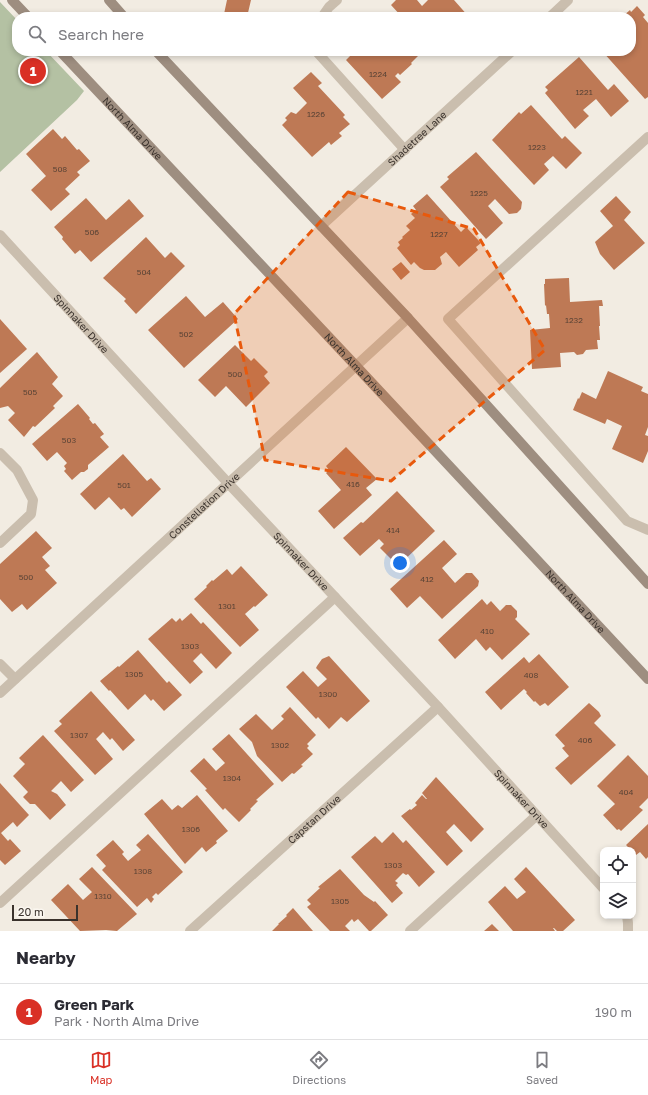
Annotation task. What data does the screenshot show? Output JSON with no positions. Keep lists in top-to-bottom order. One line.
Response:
{"streets":{"main road":["North Alma Drive"],"street":["Shadetree Lane","Spinnaker Drive","Constellation Drive","Capstan Drive"]},"crossings":[["North Alma Drive","Constellation Drive"],["Spinnaker Drive","Constellation Drive"],["Spinnaker Drive","Capstan Drive"]],"house_numbers":["1224","1221","1226","1223","508","1225","506","1227","504","1232","502","500","505","503","416","501","414","500","412","1301","410","1303","1305","408","1300","1307","406","1302","1304","404","1306","1303","1308","1310","1305"],"scale_bar":"20 m","page":{"search":"Search here","pins":"1","scale":"20 m","heading":"Nearby","list":[{"mark":"1","name":"Green Park","note":"Park · North Alma Drive","value":"190 m"}],"nav":["Map","Directions","Saved"]}}
